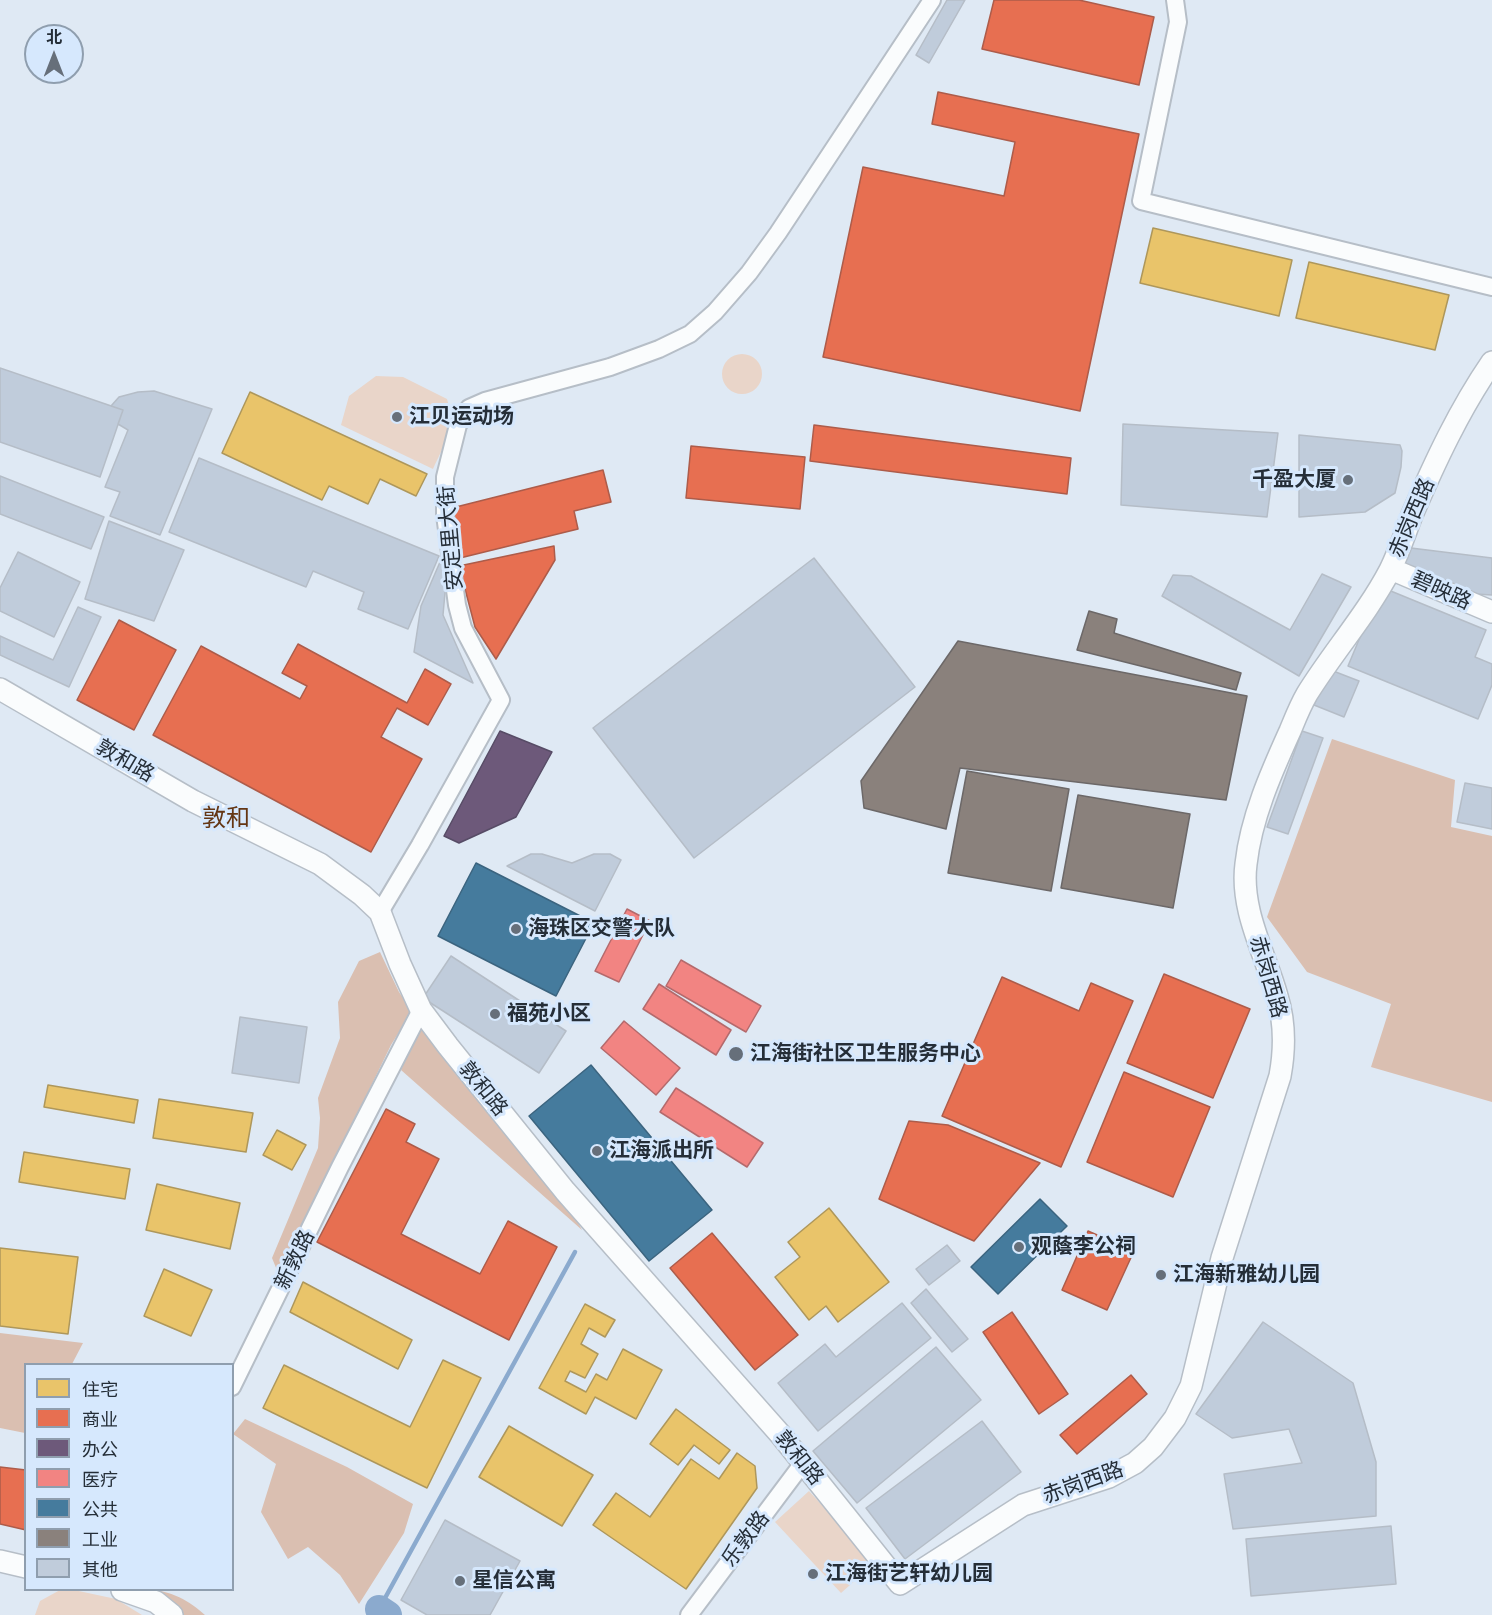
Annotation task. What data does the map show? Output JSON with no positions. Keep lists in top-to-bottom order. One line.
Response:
{"streets":{"street":["赤岗西路","安定里大街","碧映路","敦和路","新敦路","乐敦路"]},"crossings":[["赤岗西路","碧映路"],["赤岗西路","敦和路"],["安定里大街","敦和路"],["敦和路","新敦路"],["敦和路","乐敦路"]],"districts":["敦和"],"places":["江贝运动场","千盈大厦","海珠区交警大队","福苑小区","江海街社区卫生服务中心","江海派出所","观蔭李公祠","江海新雅幼儿园","江海街艺轩幼儿园","星信公寓"],"legend":["住宅","商业","办公","医疗","公共","工业","其他"],"north":"top"}
